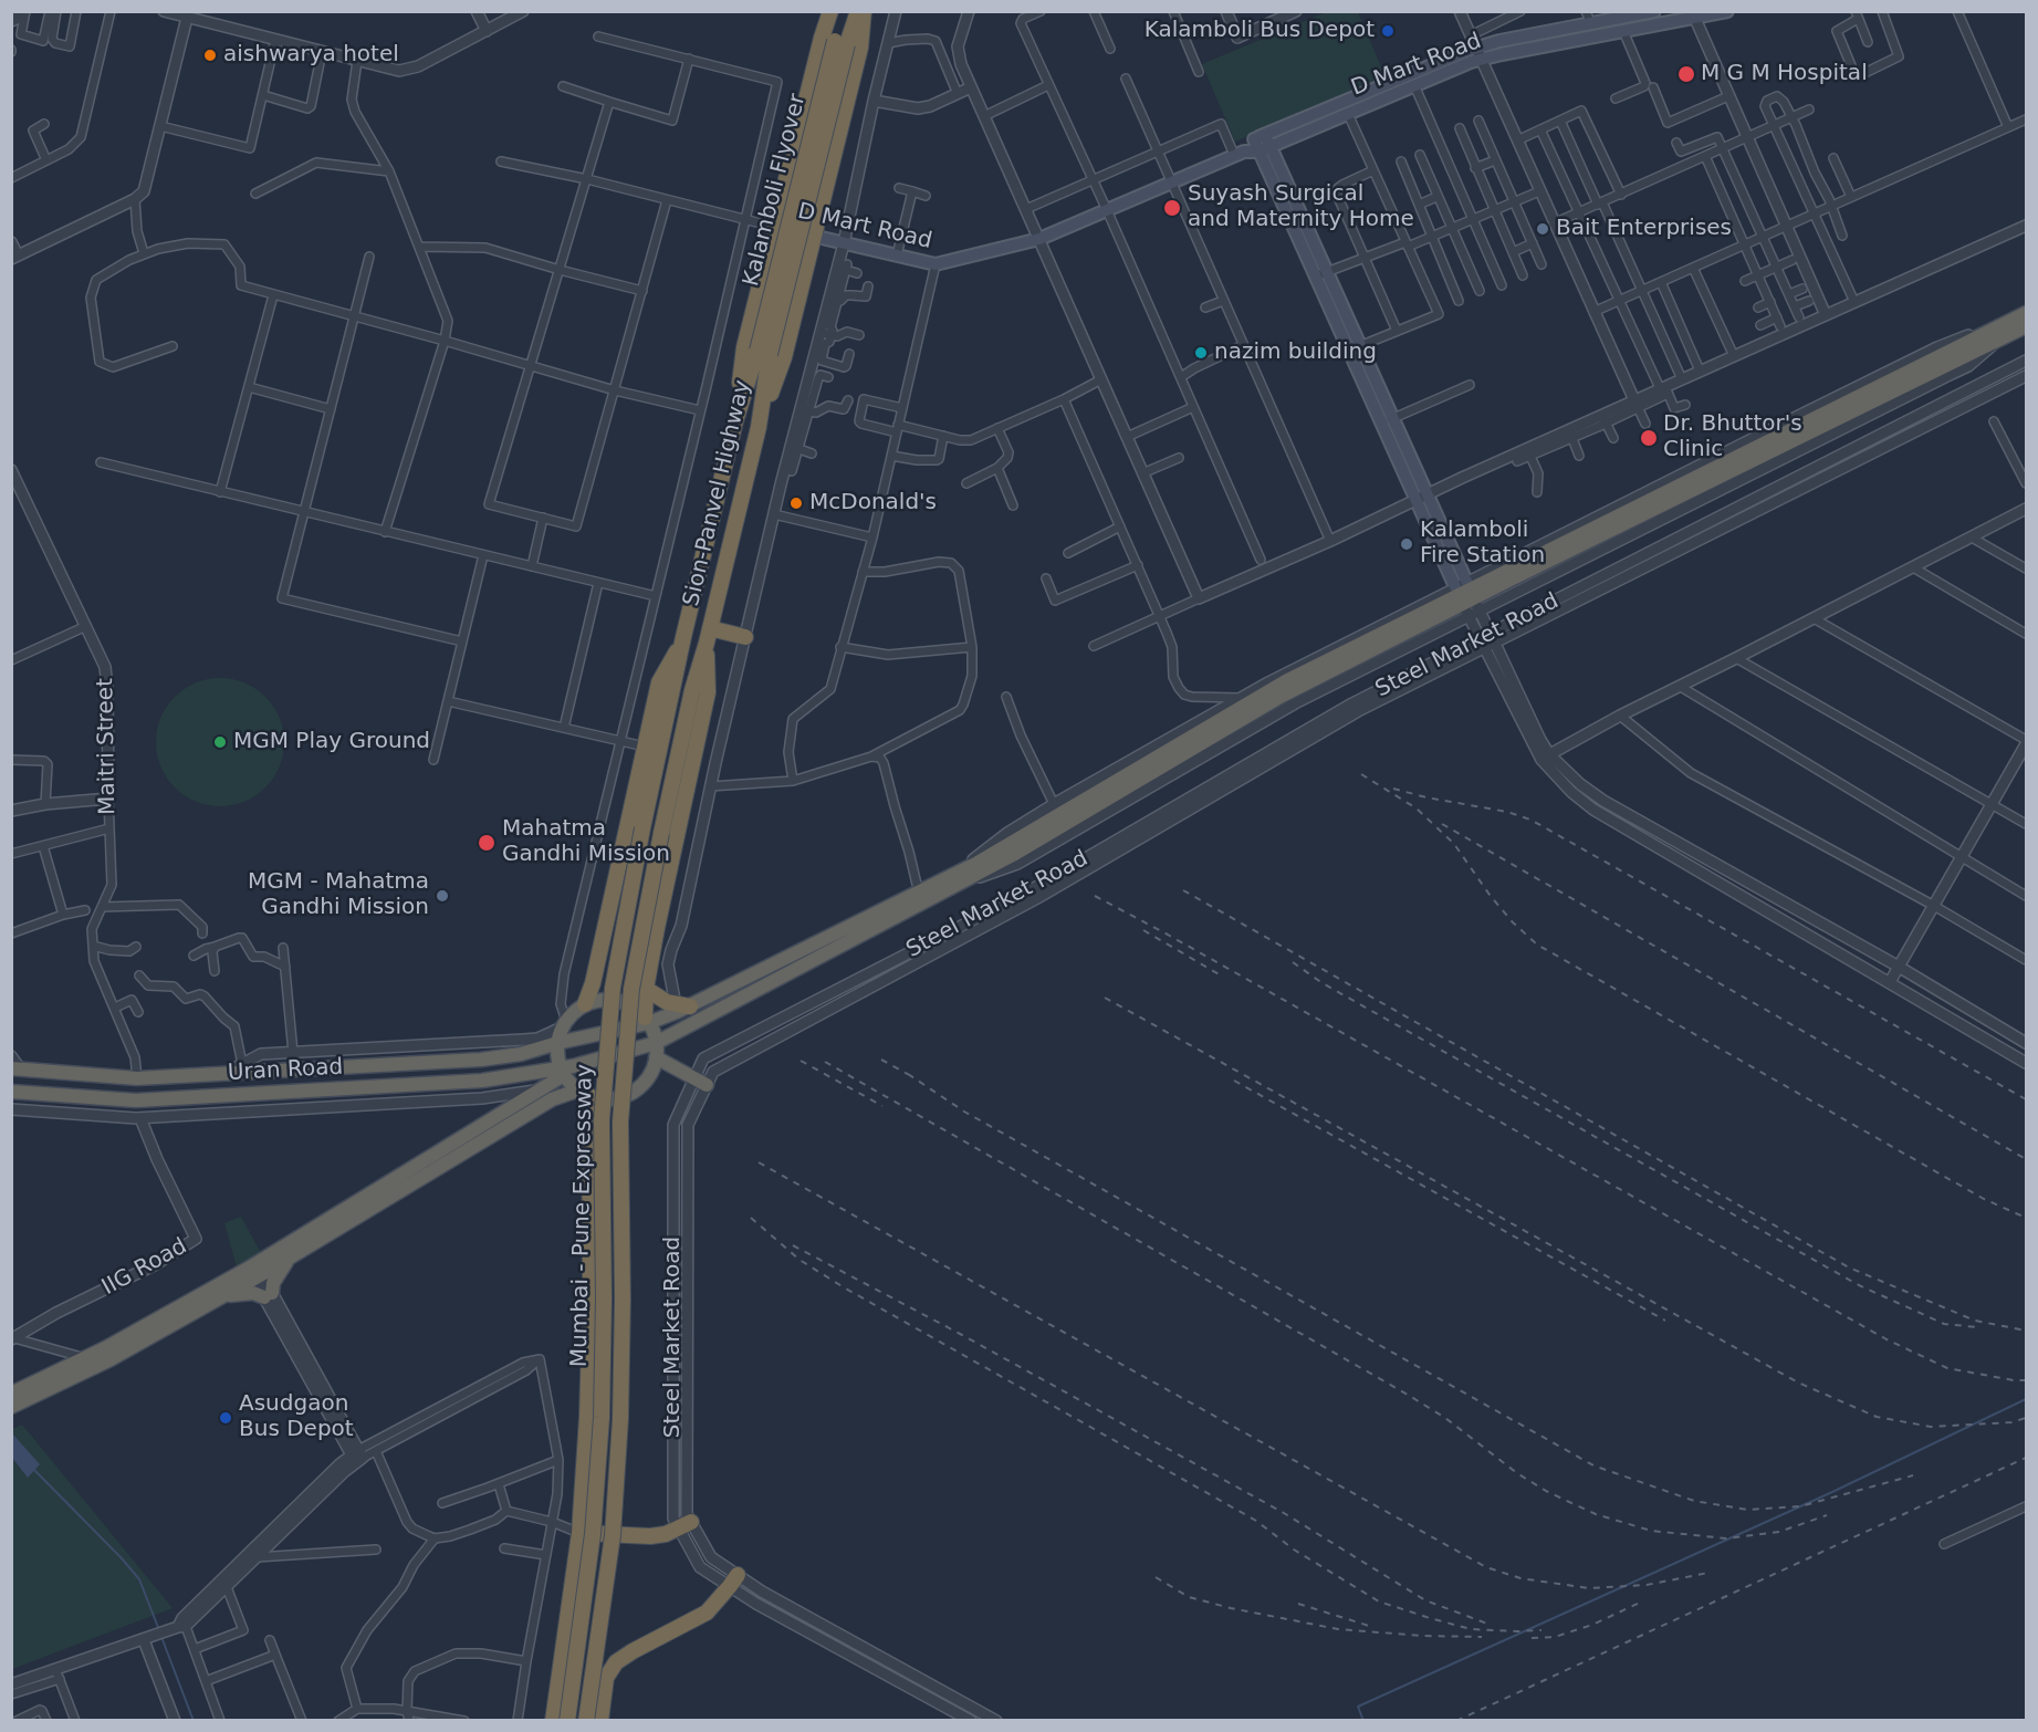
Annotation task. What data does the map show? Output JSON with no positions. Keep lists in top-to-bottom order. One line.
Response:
{"streets":{"highway":["Kalamboli Flyover","Sion-Panvel Highway","Uran Road","Mumbai - Pune Expressway"],"main road":["D Mart Road"],"street":["Steel Market Road","Maitri Street","IIG Road"]},"crossings":[["Kalamboli Flyover","Sion-Panvel Highway"],["Sion-Panvel Highway","Mumbai - Pune Expressway"]],"places":["Kalamboli Bus Depot","aishwarya hotel","M G M Hospital","Suyash Surgical and Maternity Home","Bait Enterprises","nazim building","Dr. Bhuttor's Clinic","McDonald's","Kalamboli Fire Station","MGM Play Ground","Mahatma Gandhi Mission","MGM - Mahatma Gandhi Mission","Asudgaon Bus Depot"]}
